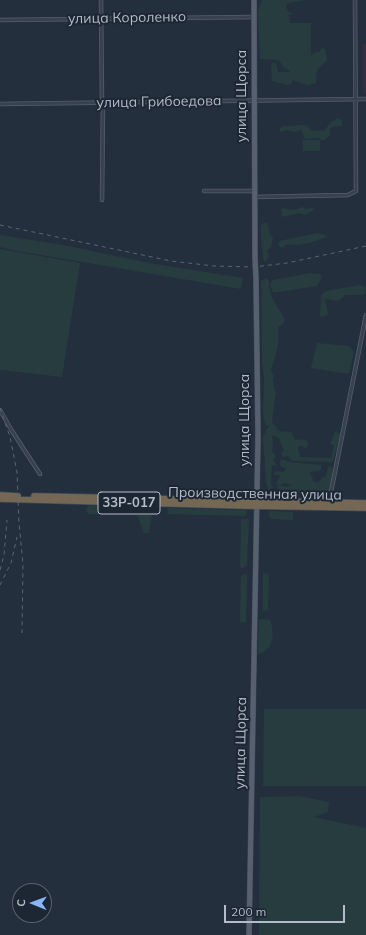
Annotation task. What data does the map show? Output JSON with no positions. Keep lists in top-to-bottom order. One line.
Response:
{"streets":{"highway":["Производственная улица","33Р-017"],"main road":["улица Щорса"],"street":["улица Короленко","улица Грибоедова"]},"crossings":[["улица Короленко","улица Щорса"],["улица Щорса","улица Грибоедова"],["улица Щорса","Производственная улица"]],"scale_bar":"200 m","north":"left"}
